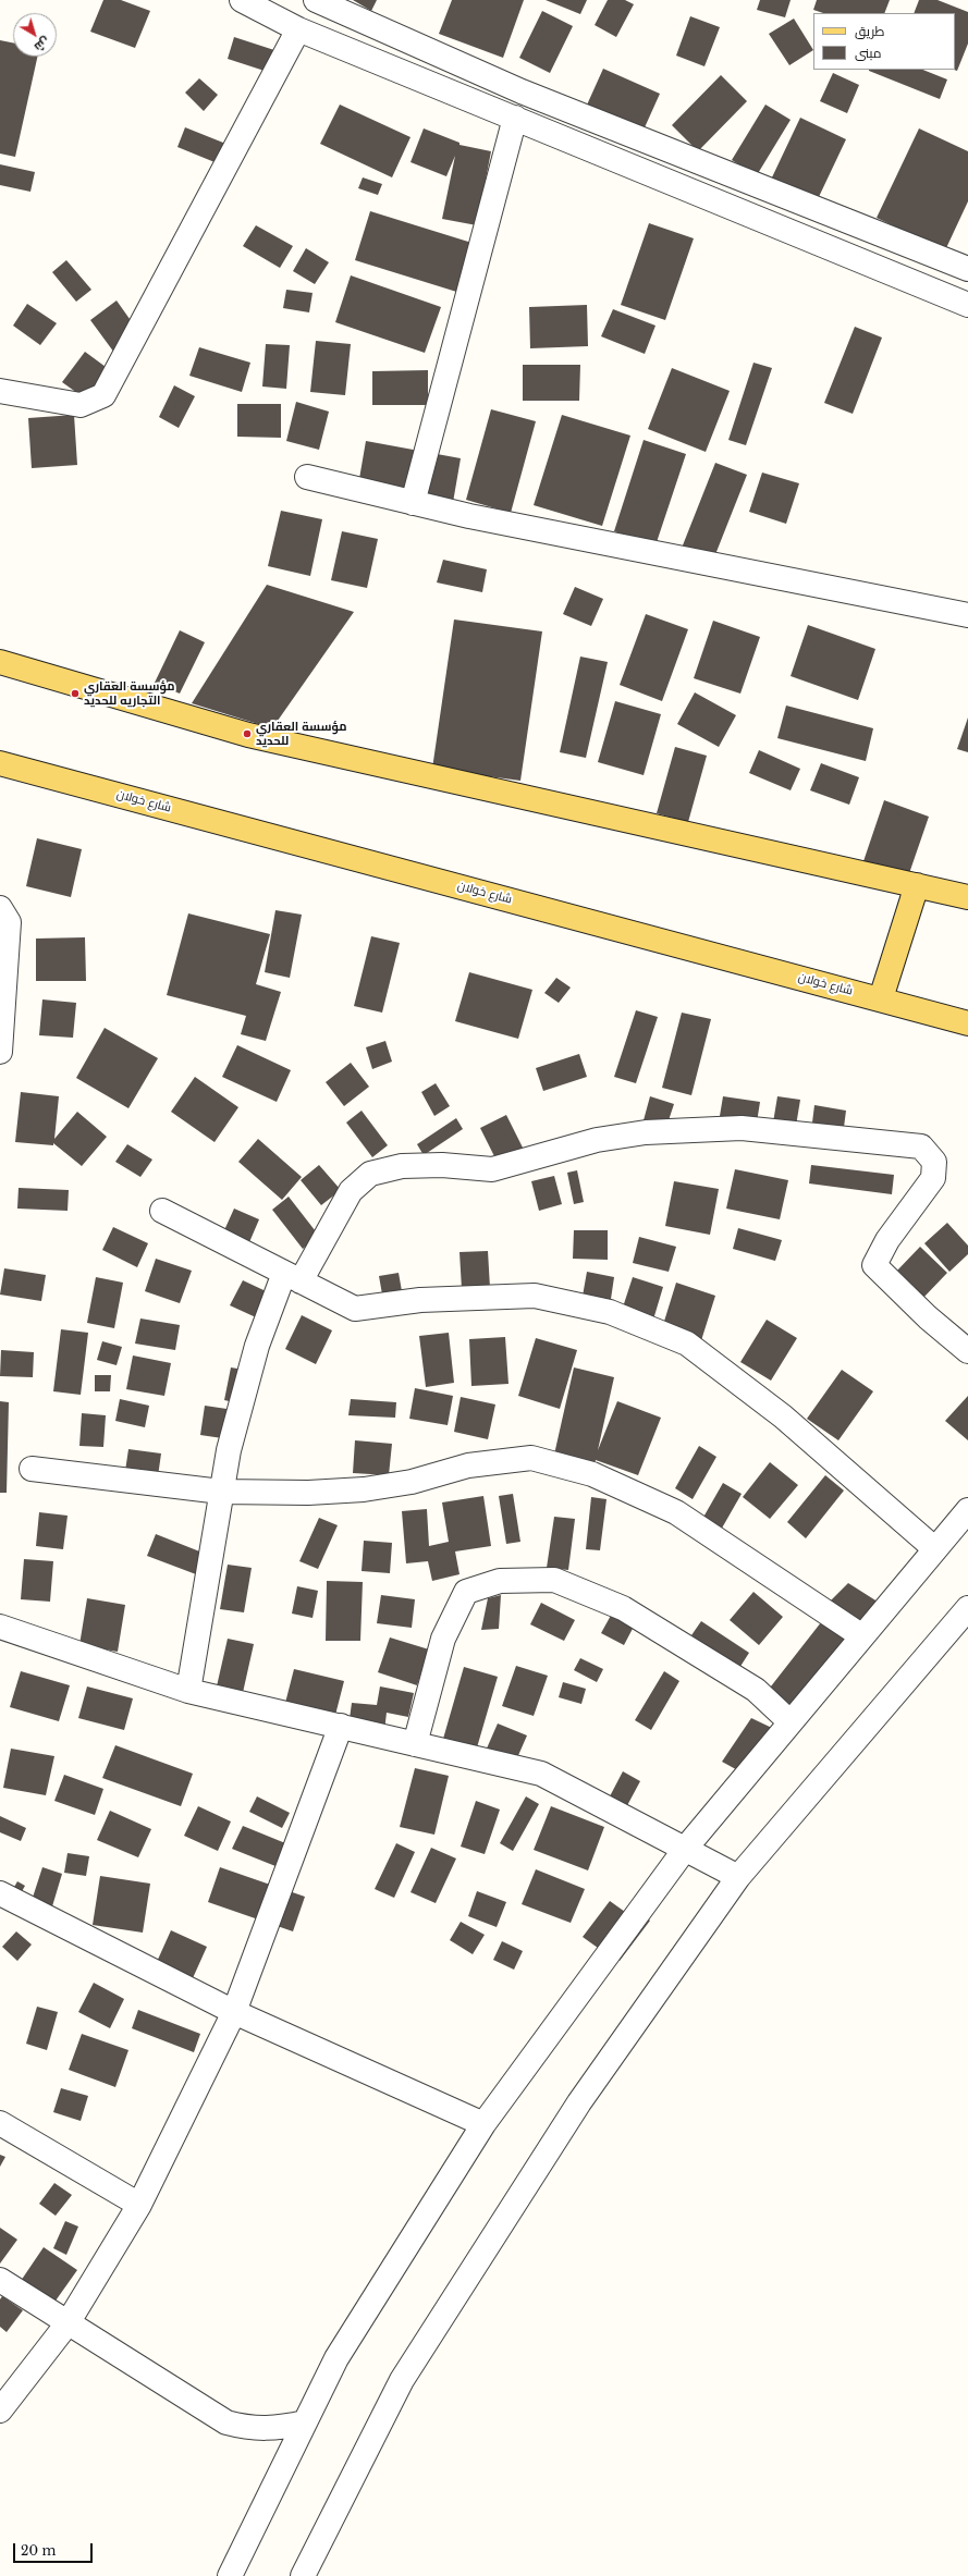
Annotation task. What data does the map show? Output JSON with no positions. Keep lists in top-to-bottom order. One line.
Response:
{"streets":{"main road":["شارع خولان"]},"places":["مؤسسة العقاري التجاريه للحديد","مؤسسة العقاري للحديد"],"legend":["طريق","مبنى"],"scale_bar":"20 m","north":"bottom right"}
